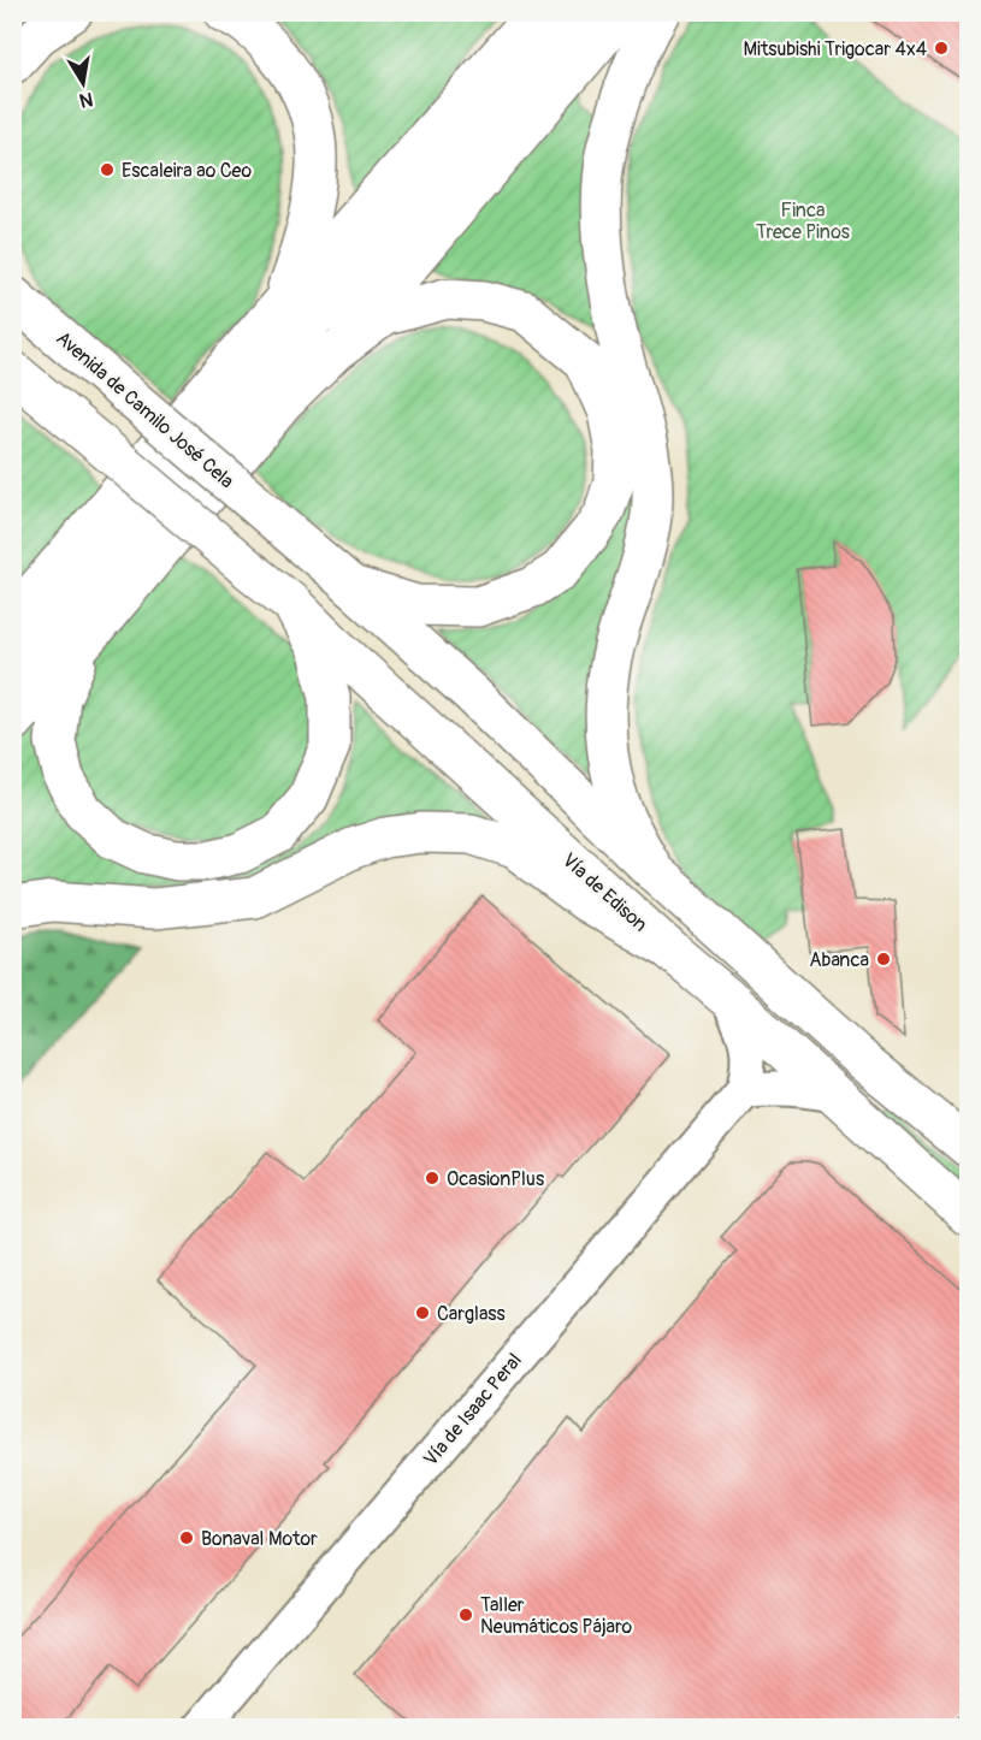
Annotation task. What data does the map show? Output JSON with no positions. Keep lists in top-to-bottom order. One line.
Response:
{"streets":{"main road":["Avenida de Camilo José Cela","Vía de Edison"],"street":["Vía de Isaac Peral"]},"parks":["Finca Trece Pinos"],"places":["Mitsubishi Trigocar 4x4","Escaleira ao Ceo","Abanca","OcasionPlus","Carglass","Bonaval Motor","Taller Neumáticos Pájaro"],"north":"bottom"}
